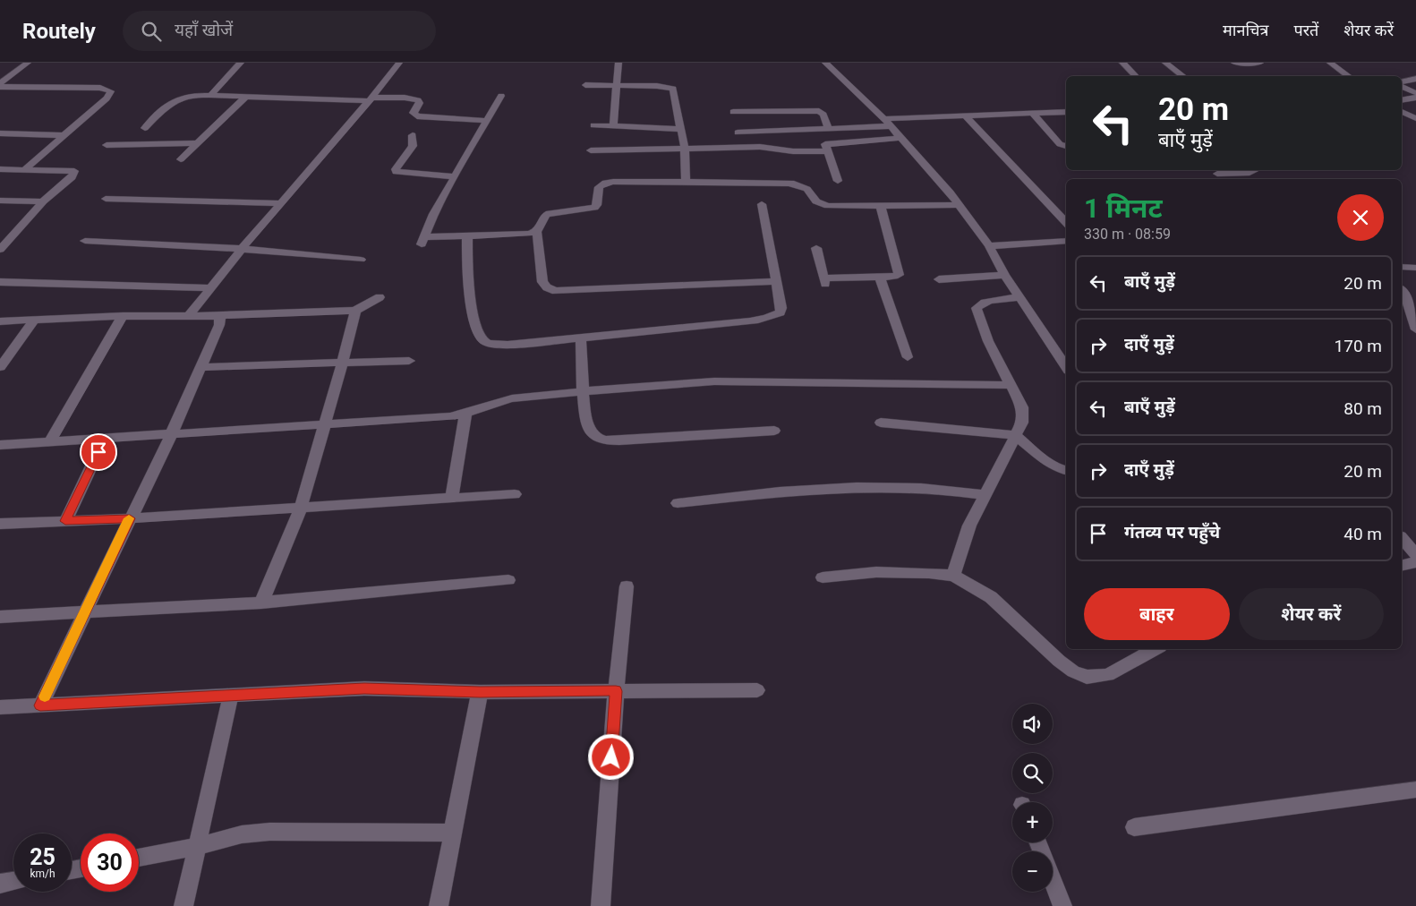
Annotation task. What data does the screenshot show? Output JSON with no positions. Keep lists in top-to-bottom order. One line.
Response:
{"page":{"header":"Routely","search":"यहाँ खोजें","nav":["मानचित्र","परतें","शेयर करें"],"turn":["20 m","बाएँ मुड़ें"],"heading":["1 मिनट","330 m · 08:59"],"list":[{"name":"बाएँ मुड़ें","value":"20 m"},{"name":"दाएँ मुड़ें","value":"170 m"},{"name":"बाएँ मुड़ें","value":"80 m"},{"name":"दाएँ मुड़ें","value":"20 m"},{"name":"गंतव्य पर पहुँचे","value":"40 m"}],"buttons":["बाहर","शेयर करें"],"map_buttons":["+","−"],"speed":"25 km/h","limit":"30"}}
